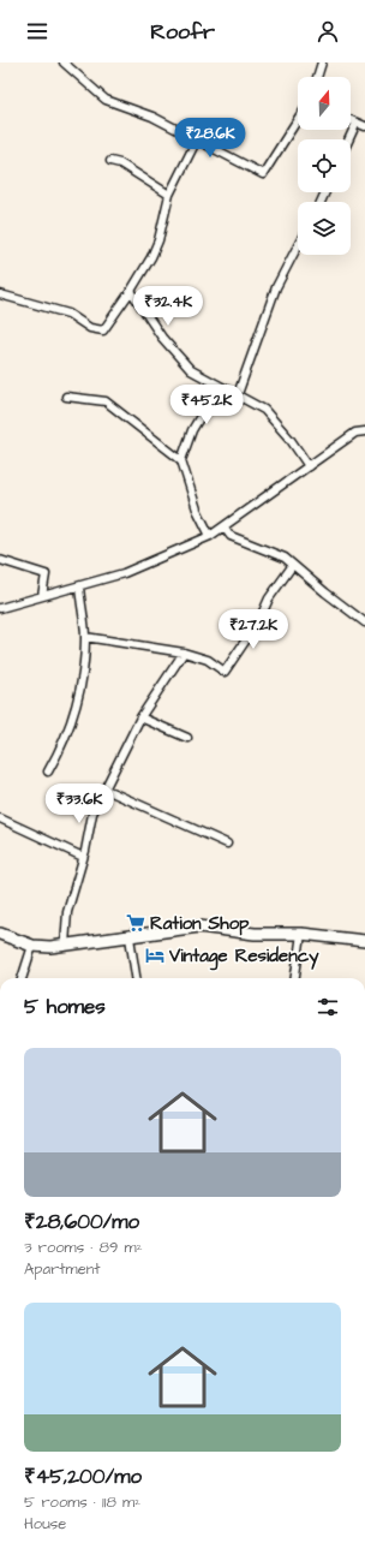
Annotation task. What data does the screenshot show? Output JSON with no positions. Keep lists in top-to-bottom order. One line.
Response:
{"places":{"supermarket":["Ration Shop"],"hotel":["Vintage Residency"]},"north":"top","page":{"header":"Roofr","price":["₹28.6K","₹32.4K","₹45.2K","₹27.2K","₹33.6K"],"heading":"5 homes","list":[{"name":"₹28,600/mo","note":"3 rooms · 89 m² · Apartment"},{"name":"₹45,200/mo","note":"5 rooms · 118 m² · House"}]}}
